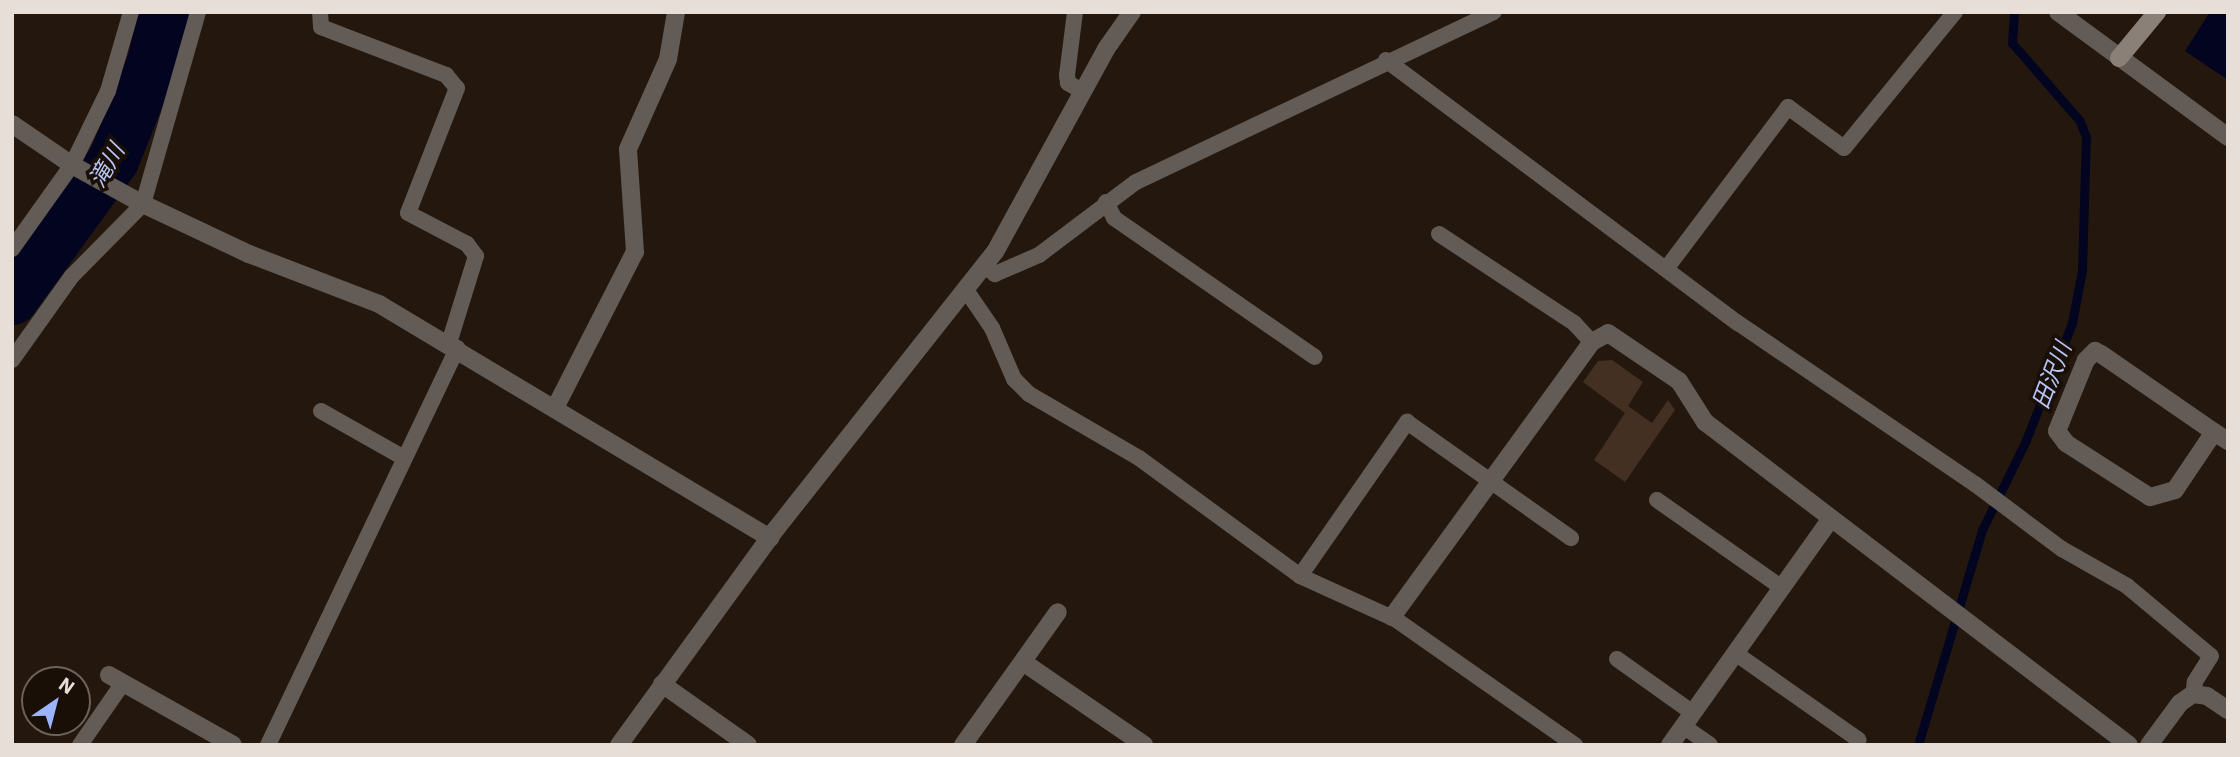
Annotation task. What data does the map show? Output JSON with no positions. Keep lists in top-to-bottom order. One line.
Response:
{"water":["滝川","田沢川"],"north":"top right"}
